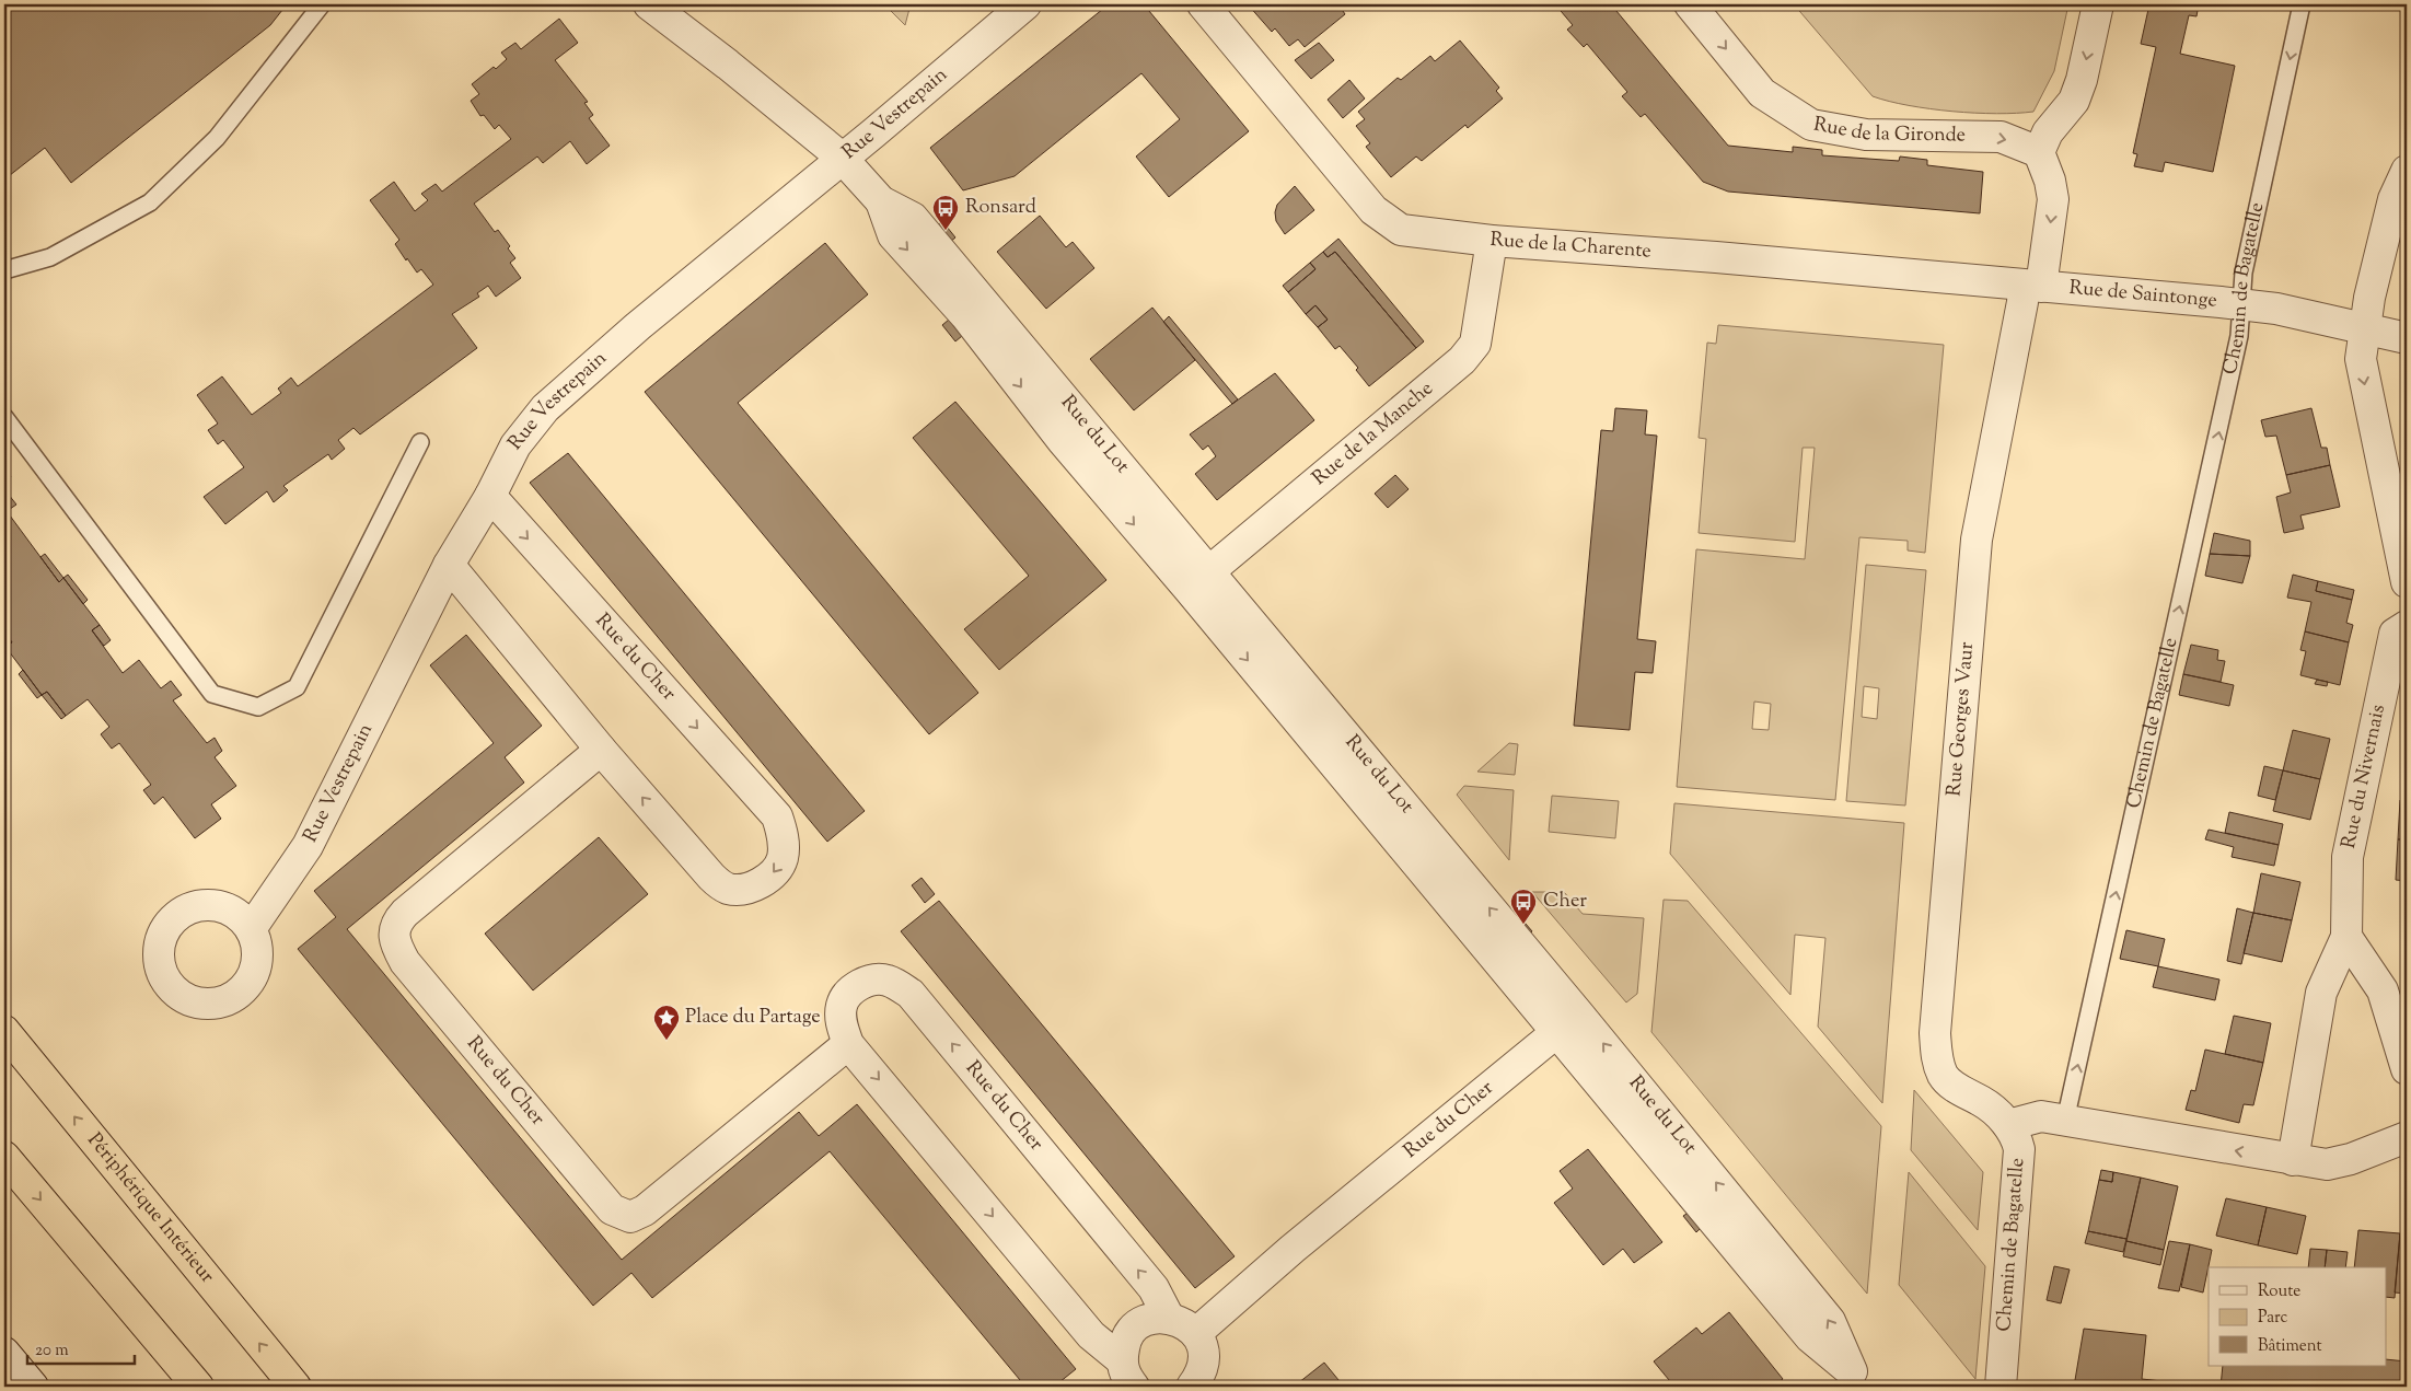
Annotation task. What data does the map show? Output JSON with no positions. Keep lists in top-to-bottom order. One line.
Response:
{"streets":{"highway":["Périphérique Intérieur"],"street":["Rue Vestrepain","Rue de la Gironde","Rue de la Charente","Chemin de Bagatelle","Rue de Saintonge","Rue du Lot","Rue de la Manche","Rue du Cher","Rue Georges Vaur","Rue du Nivernais"]},"crossings":[["Rue Vestrepain","Rue du Lot"],["Rue Vestrepain","Rue du Cher"],["Rue de la Gironde","Rue Georges Vaur"],["Rue de la Charente","Rue de Saintonge"],["Rue de la Charente","Rue de la Manche"],["Rue de la Charente","Rue Georges Vaur"],["Chemin de Bagatelle","Rue de Saintonge"],["Chemin de Bagatelle","Rue Georges Vaur"],["Rue de Saintonge","Rue Georges Vaur"],["Rue du Lot","Rue de la Manche"],["Rue du Lot","Rue du Cher"]],"one_way":["Rue de la Gironde"],"places":{"bus stop":["Ronsard","Cher"],"place":["Place du Partage"]},"legend":["Route","Parc","Bâtiment"],"scale_bar":"20 m"}
